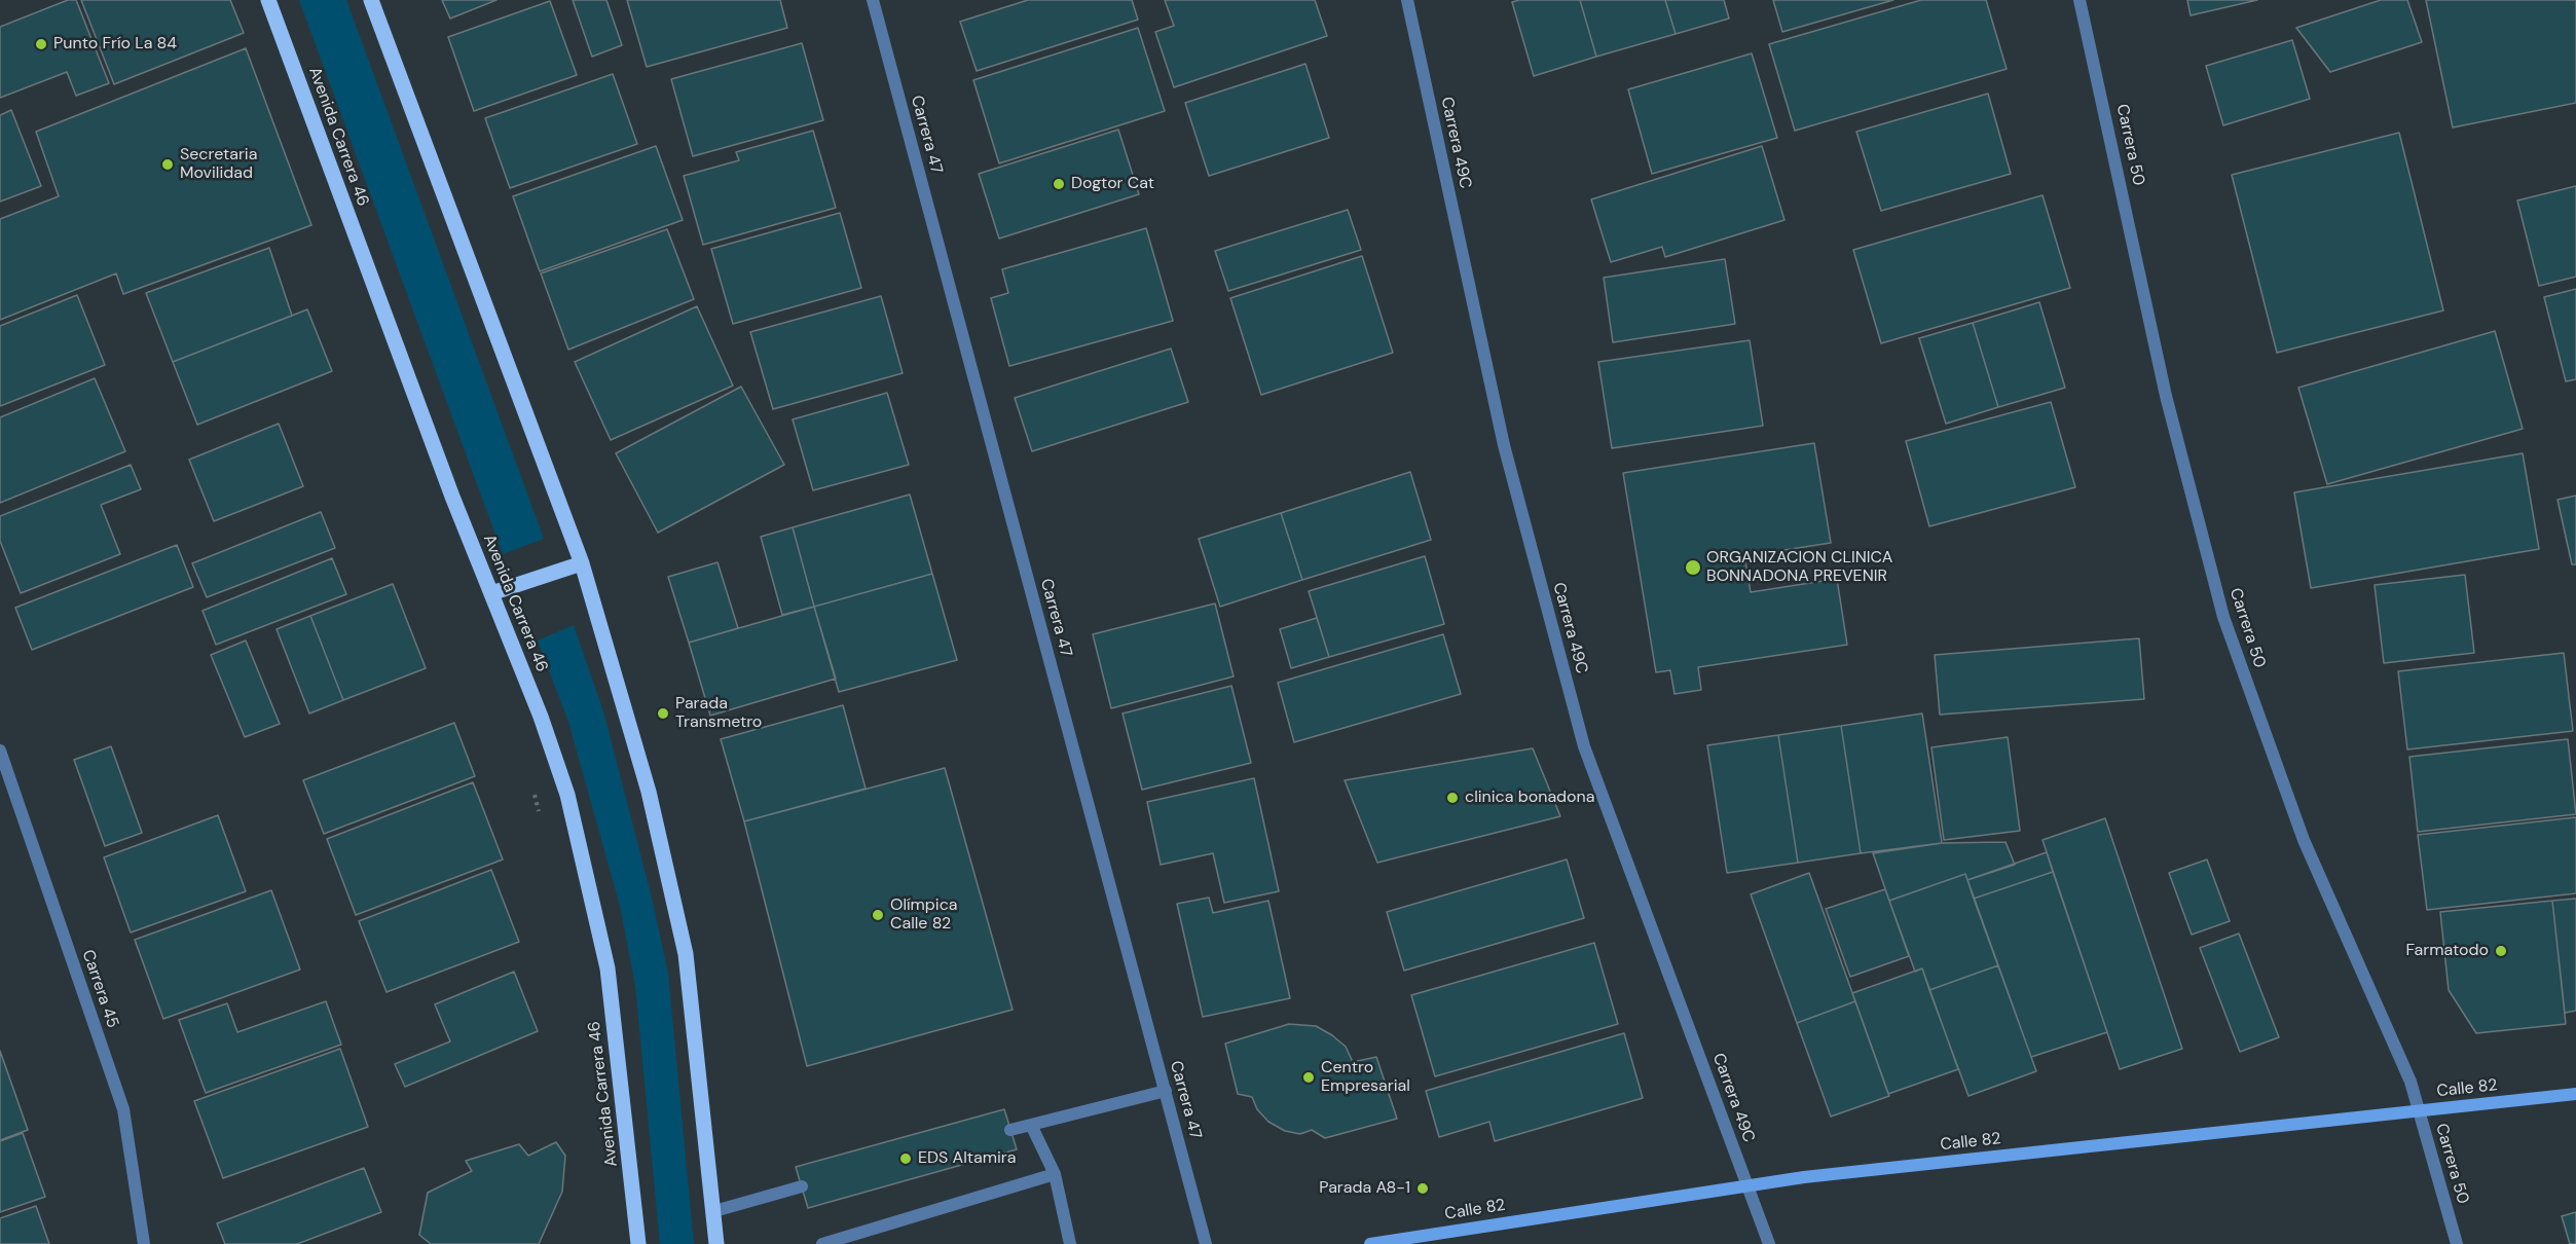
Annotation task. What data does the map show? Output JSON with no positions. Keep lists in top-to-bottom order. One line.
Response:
{"streets":{"main road":["Avenida Carrera 46","Calle 82"],"street":["Carrera 47","Carrera 49C","Carrera 50","Carrera 45"]},"crossings":[["Carrera 49C","Calle 82"],["Carrera 50","Calle 82"]],"places":["Punto Frío La 84","Secretaria Movilidad","Dogtor Cat","ORGANIZACION CLINICA BONNADONA PREVENIR","Parada Transmetro","clinica bonadona","Olímpica Calle 82","Farmatodo","Centro Empresarial","EDS Altamira","Parada A8-1"]}
